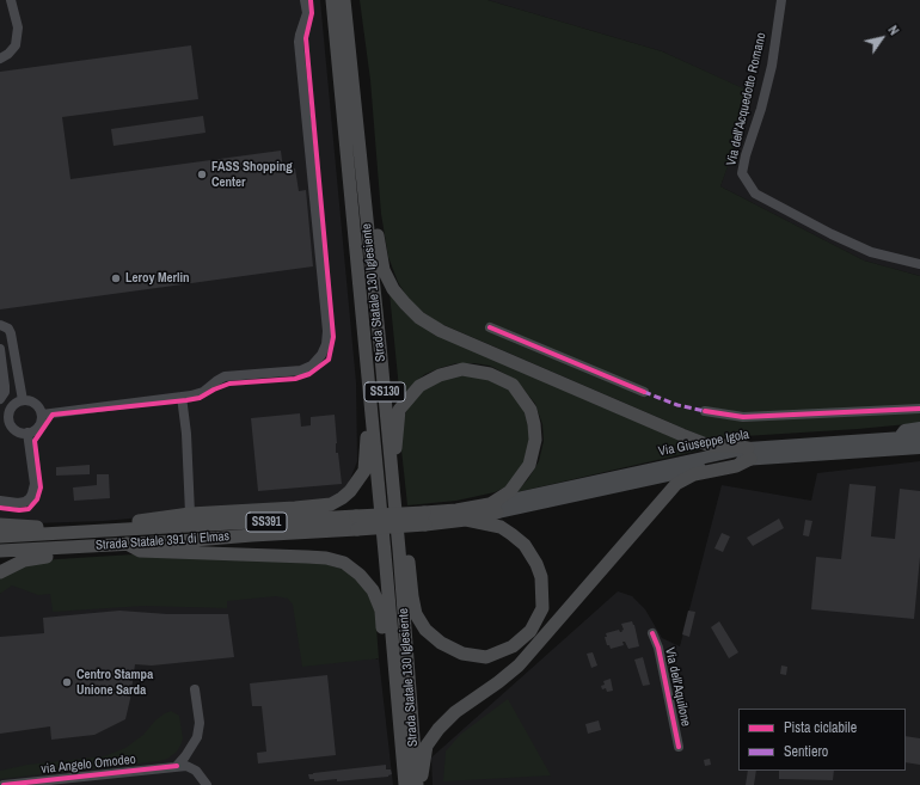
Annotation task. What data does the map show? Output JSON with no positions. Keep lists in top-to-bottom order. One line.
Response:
{"streets":{"highway":["Strada Statale 130 Iglesiente","SS130","SS391","Strada Statale 391 di Elmas"],"main road":["Via Giuseppe Igola"],"street":["Via dell'Acquedotto Romano","Via dell'Aquilone","via Angelo Omodeo"]},"crossings":[["Via Giuseppe Igola","Strada Statale 391 di Elmas"]],"places":["FASS Shopping Center","Leroy Merlin","Centro Stampa Unione Sarda"],"legend":["Pista ciclabile","Sentiero"],"north":"top right"}
